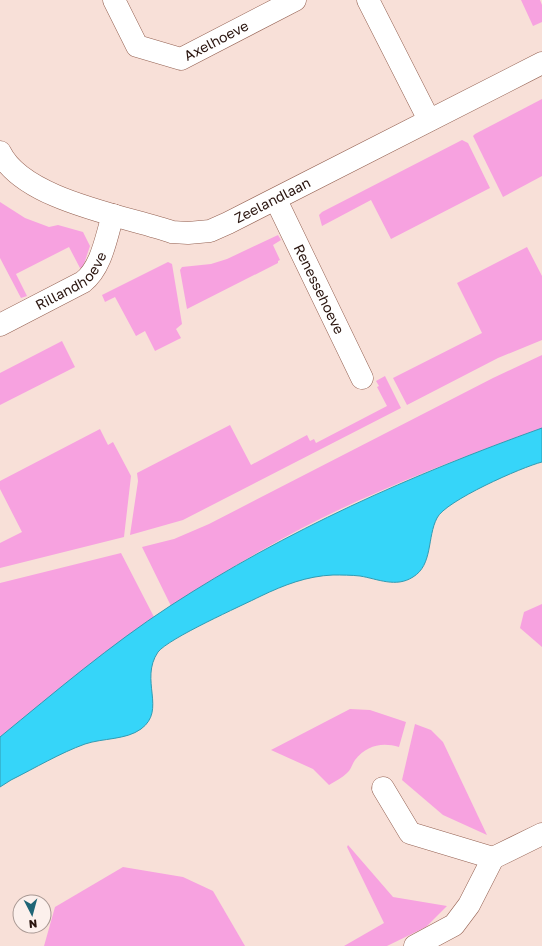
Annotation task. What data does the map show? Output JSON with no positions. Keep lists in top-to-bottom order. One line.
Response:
{"streets":{"street":["Axelhoeve","Zeelandlaan","Rillandhoeve","Renessehoeve"]},"crossings":[["Zeelandlaan","Rillandhoeve"],["Zeelandlaan","Renessehoeve"]],"north":"bottom"}
